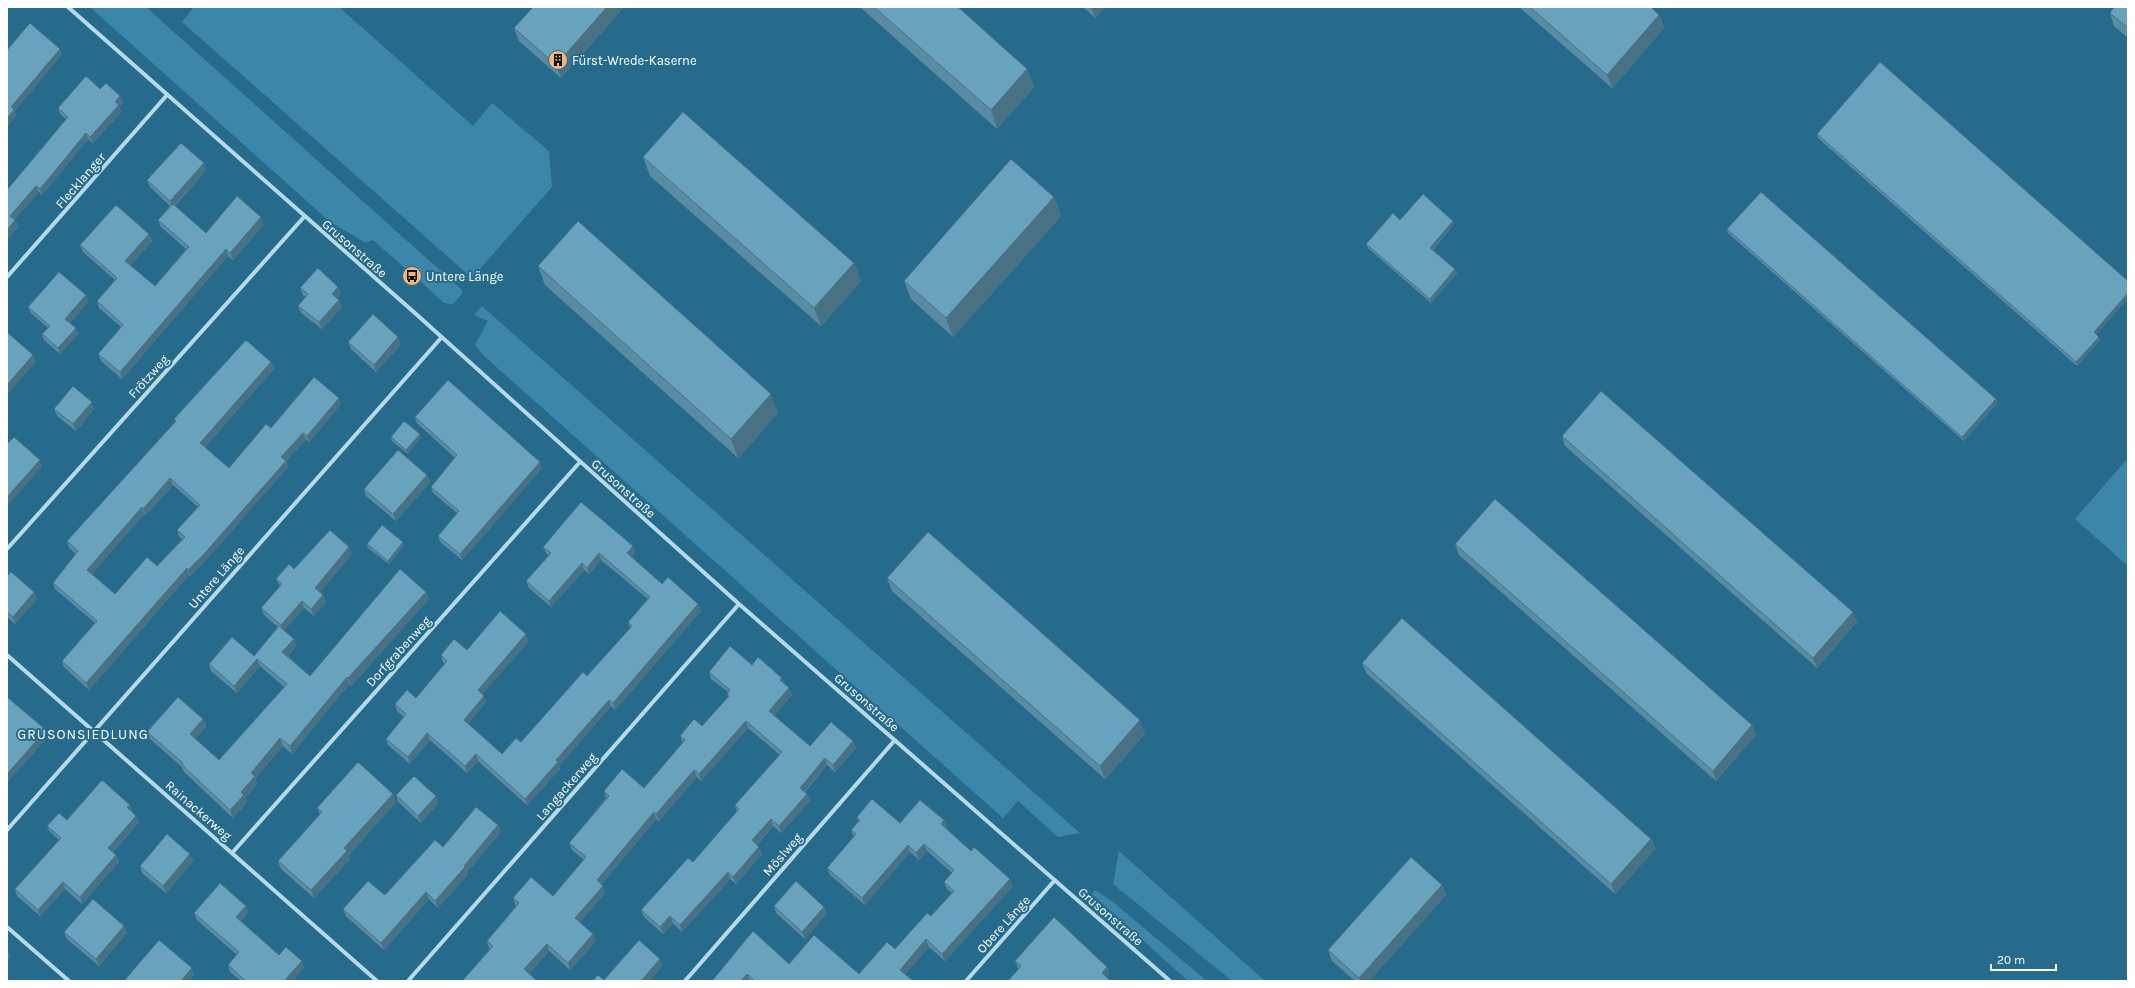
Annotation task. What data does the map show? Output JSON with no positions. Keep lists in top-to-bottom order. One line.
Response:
{"streets":{"street":["Flecklanger","Grusonstraße","Frötzweg","Untere Länge","Dorfgrabenweg","Langackerweg","Rainackerweg","Möslweg","Obere Länge"]},"crossings":[["Flecklanger","Grusonstraße"],["Grusonstraße","Frötzweg"],["Grusonstraße","Untere Länge"],["Grusonstraße","Dorfgrabenweg"],["Grusonstraße","Langackerweg"],["Grusonstraße","Möslweg"],["Grusonstraße","Obere Länge"],["Untere Länge","Rainackerweg"],["Dorfgrabenweg","Rainackerweg"]],"districts":["GRUSONSIEDLUNG"],"places":{"building":["Fürst-Wrede-Kaserne"],"bus stop":["Untere Länge"]},"scale_bar":"20 m"}
